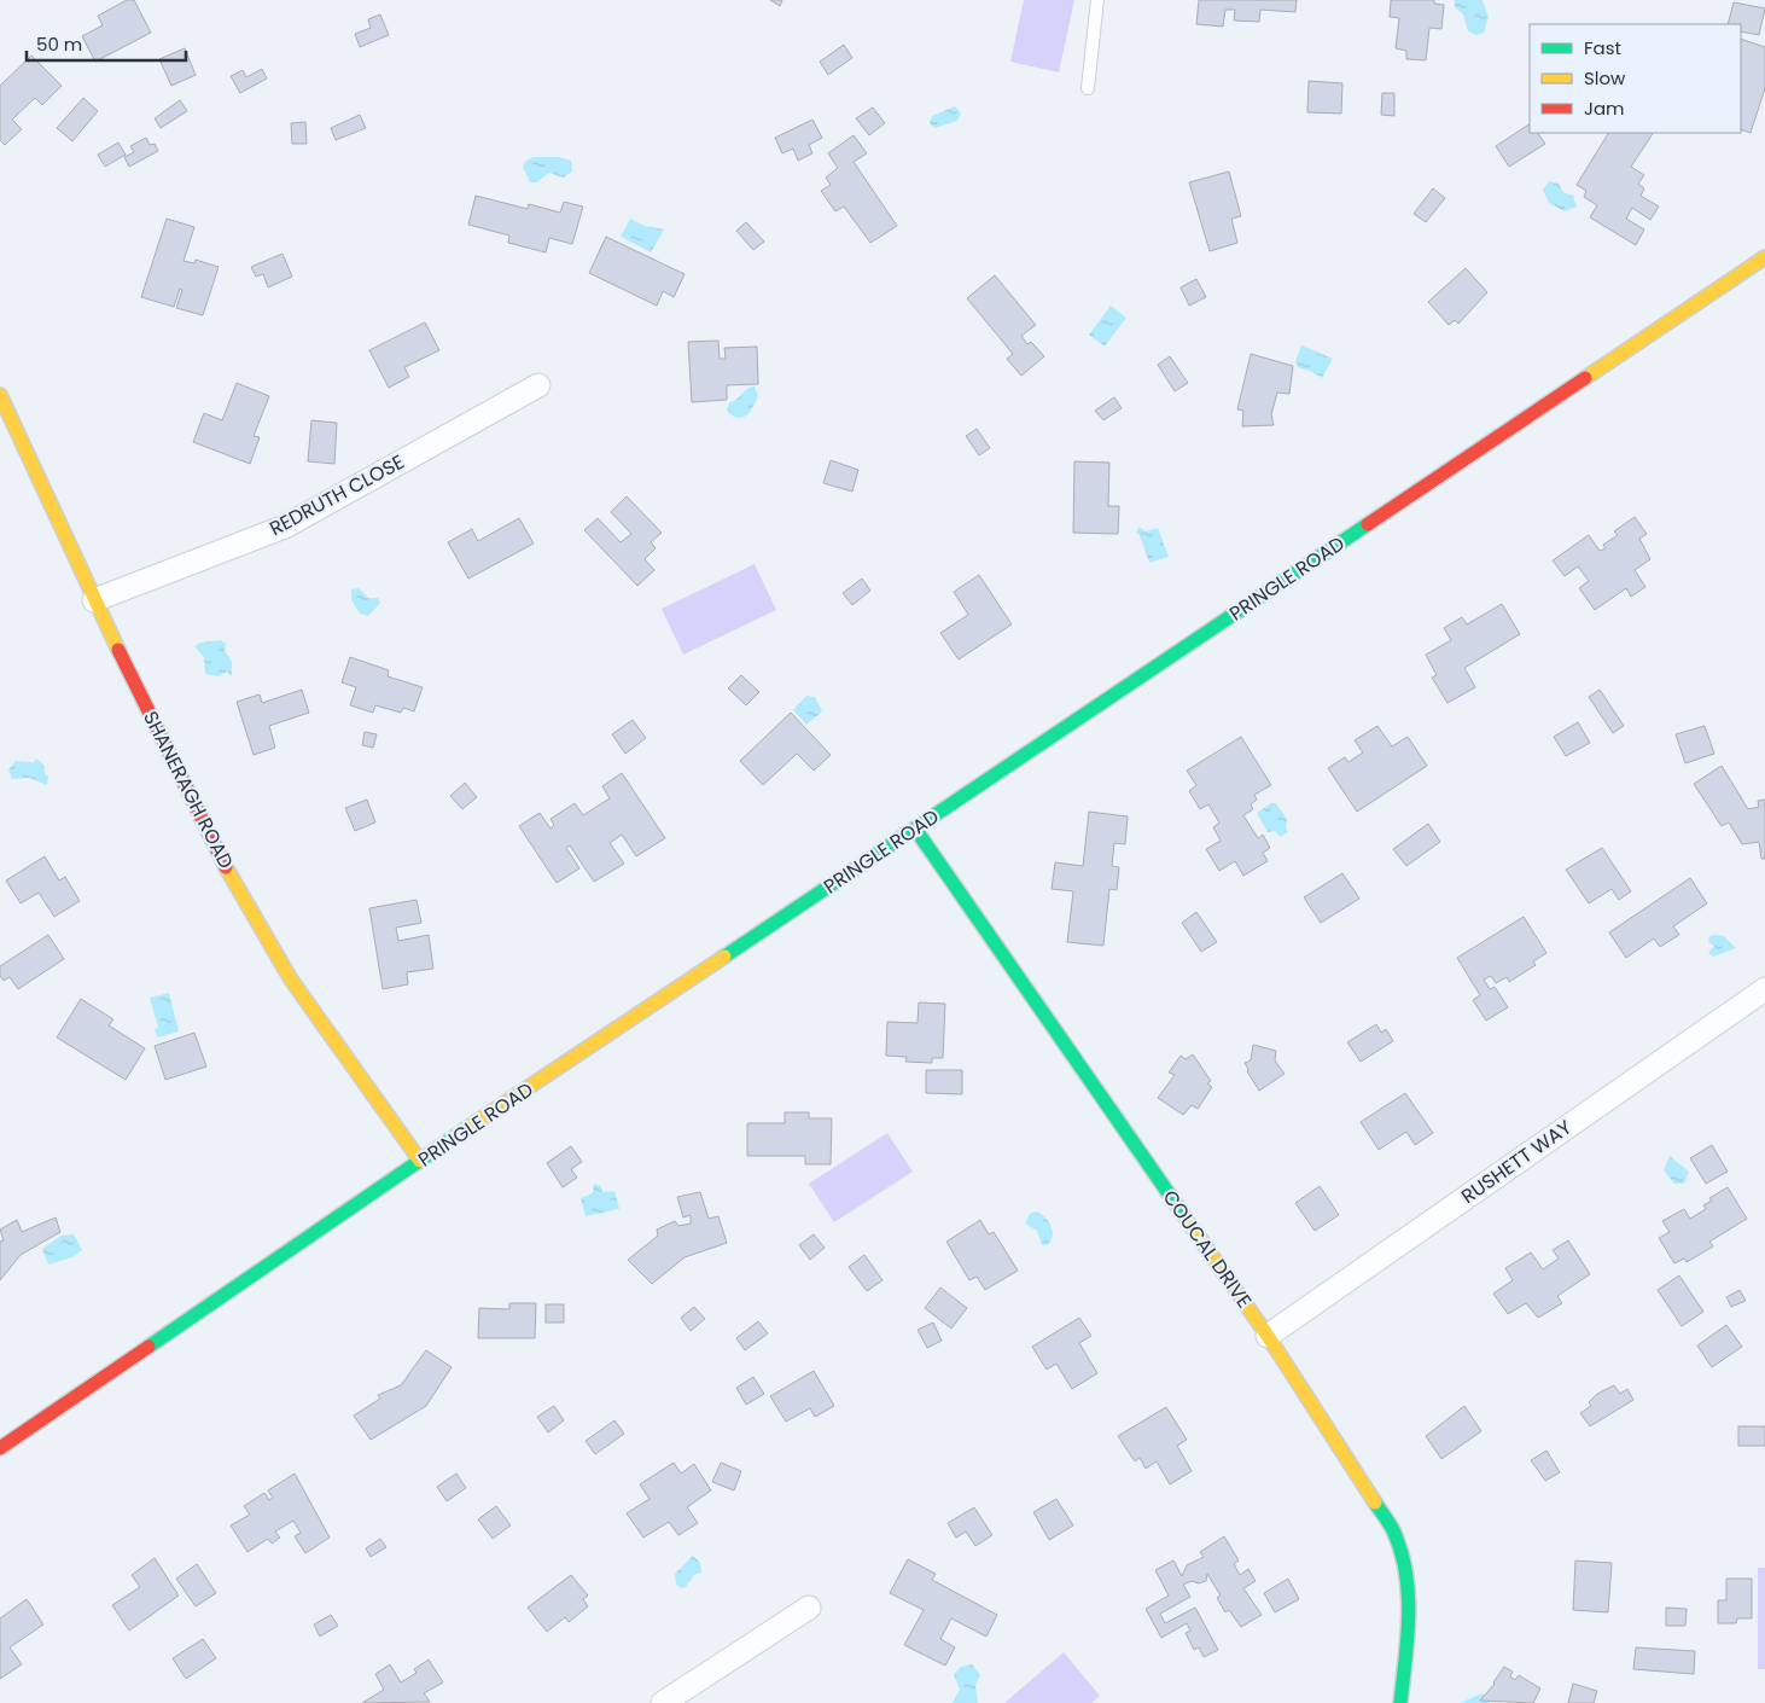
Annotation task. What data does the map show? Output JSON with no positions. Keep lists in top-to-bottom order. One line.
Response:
{"streets":{"street":["REDRUTH CLOSE","PRINGLE ROAD","SHANERAGH ROAD","RUSHETT WAY","COUCAL DRIVE"]},"crossings":[["REDRUTH CLOSE","SHANERAGH ROAD"],["PRINGLE ROAD","SHANERAGH ROAD"],["PRINGLE ROAD","COUCAL DRIVE"],["RUSHETT WAY","COUCAL DRIVE"]],"legend":["Fast","Slow","Jam"],"scale_bar":"50 m"}
